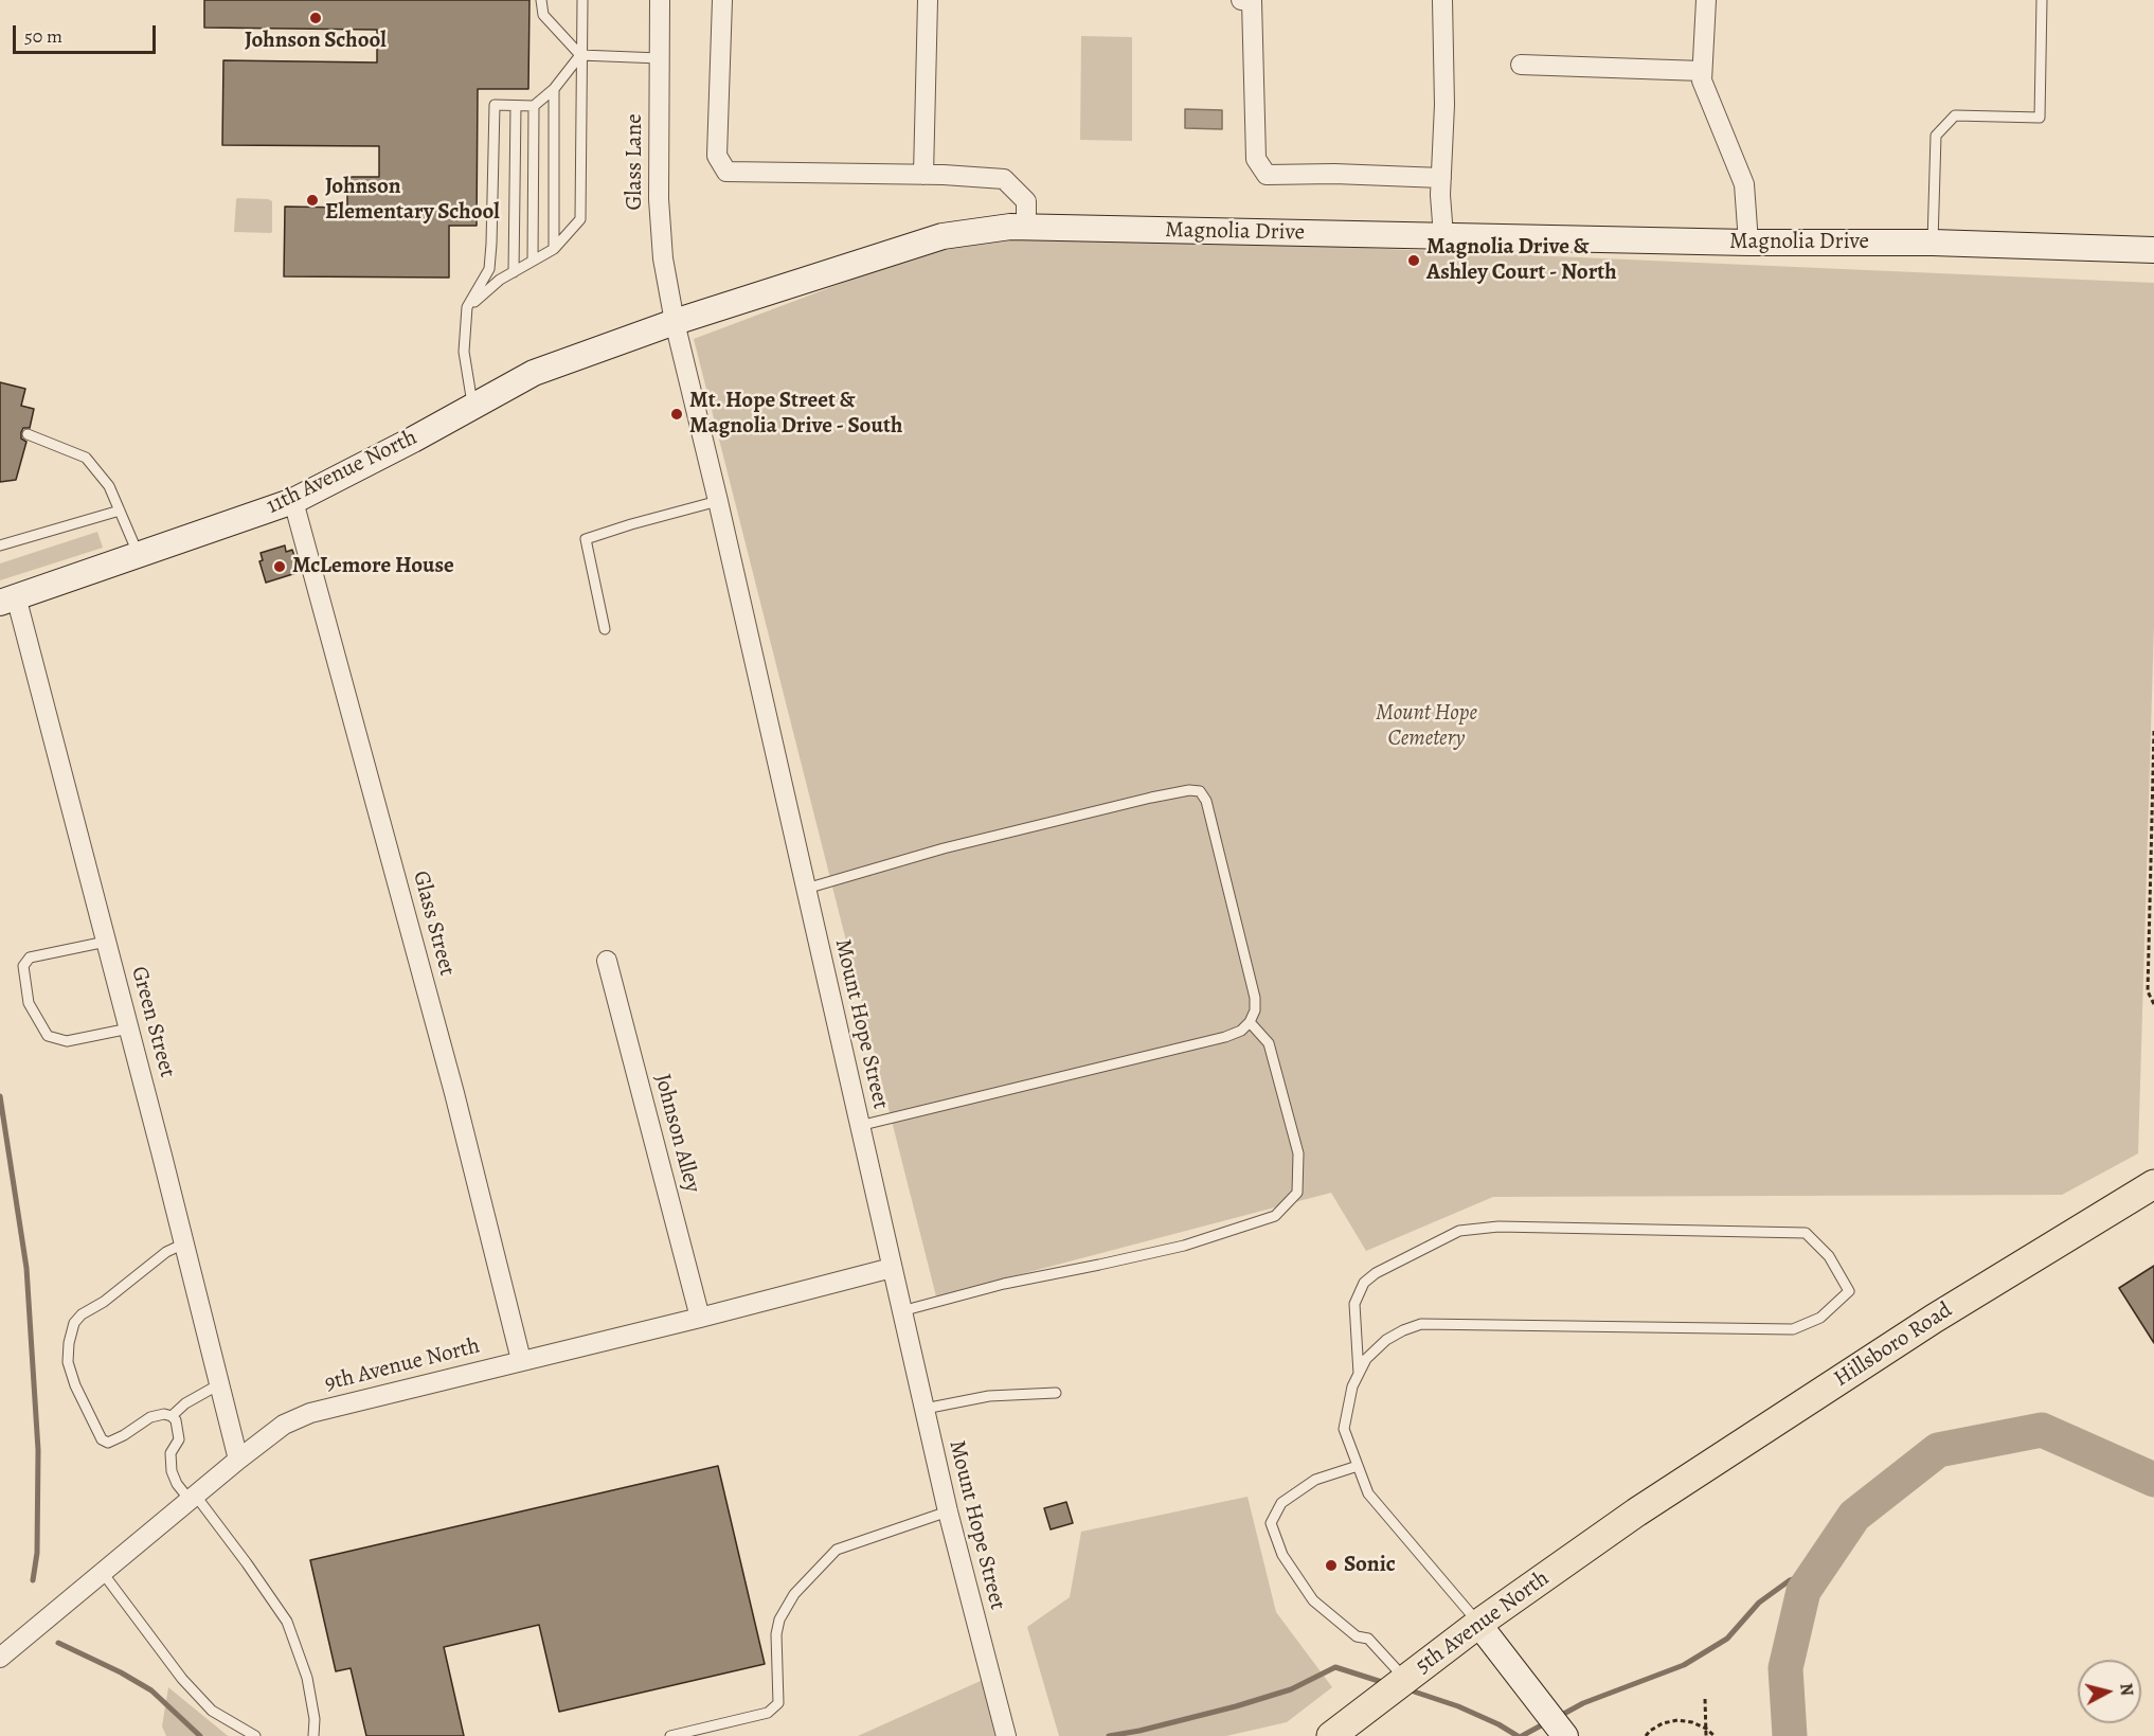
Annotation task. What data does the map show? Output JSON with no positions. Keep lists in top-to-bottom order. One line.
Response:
{"streets":{"main road":["Hillsboro Road","5th Avenue North"],"street":["Glass Lane","Magnolia Drive","11th Avenue North","Glass Street","Green Street","Mount Hope Street","Johnson Alley","9th Avenue North"]},"crossings":[["Glass Lane","Magnolia Drive"],["Glass Lane","11th Avenue North"],["Glass Lane","Mount Hope Street"],["Magnolia Drive","11th Avenue North"],["Magnolia Drive","Mount Hope Street"],["11th Avenue North","Glass Street"],["11th Avenue North","Green Street"],["11th Avenue North","Mount Hope Street"],["Glass Street","9th Avenue North"],["Green Street","9th Avenue North"],["Mount Hope Street","9th Avenue North"],["Johnson Alley","9th Avenue North"],["Hillsboro Road","5th Avenue North"]],"parks":["Mount Hope Cemetery"],"places":["Johnson School","Johnson Elementary School","Magnolia Drive & Ashley Court - North","Mt. Hope Street & Magnolia Drive - South","McLemore House","Sonic"],"scale_bar":"50 m","north":"right"}
